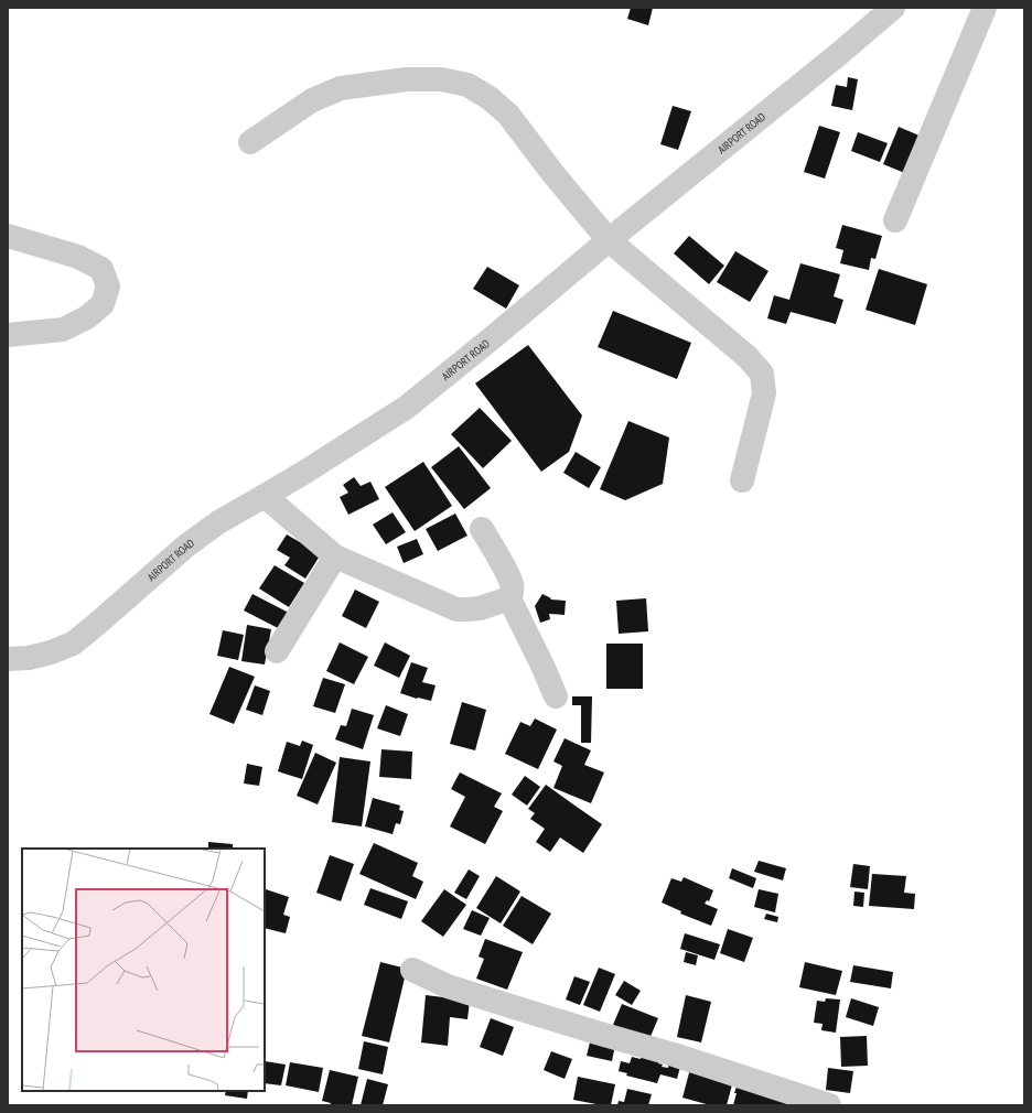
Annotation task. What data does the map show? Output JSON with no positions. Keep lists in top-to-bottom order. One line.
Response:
{"streets":{"street":["AIRPORT ROAD"]}}
